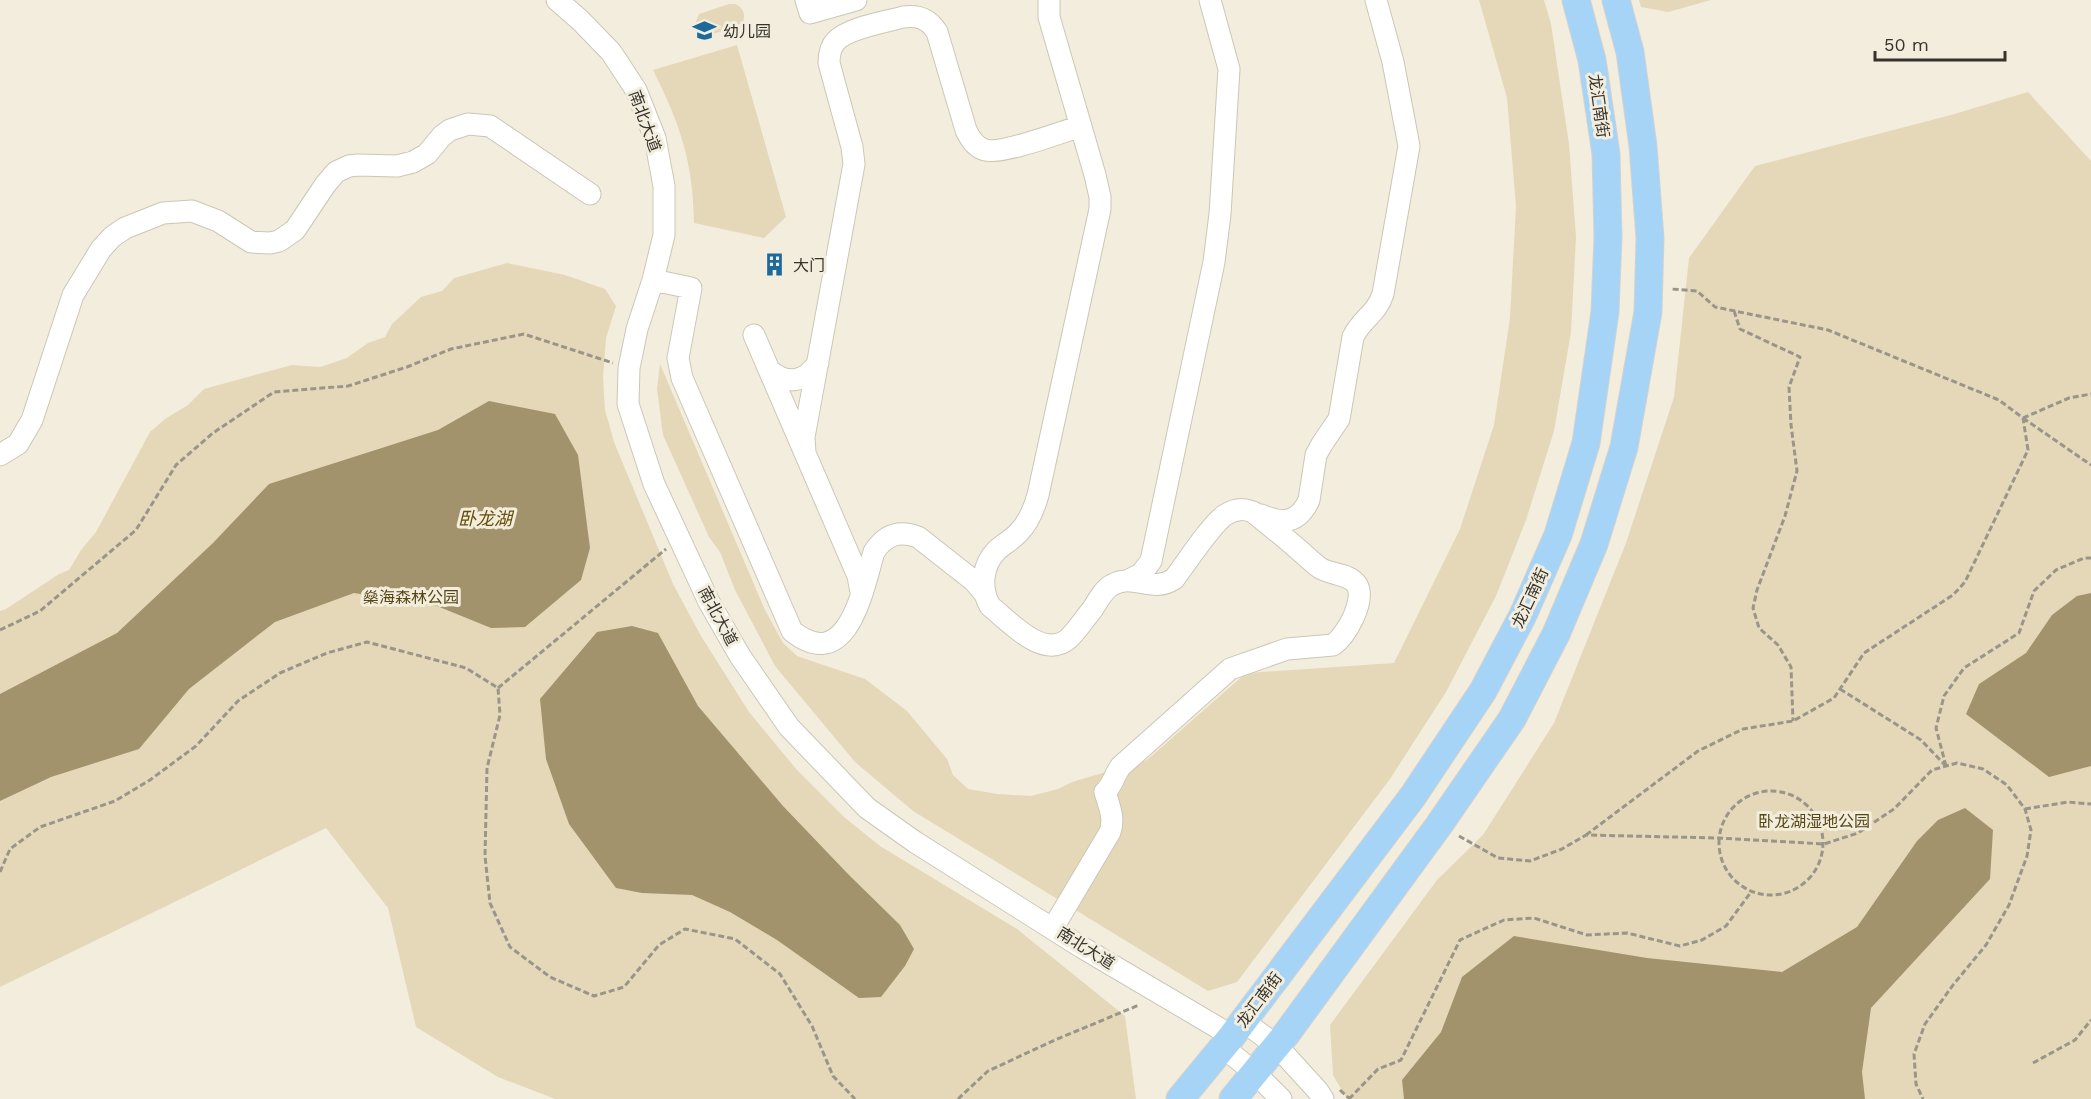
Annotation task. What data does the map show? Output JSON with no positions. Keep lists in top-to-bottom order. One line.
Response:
{"streets":{"main road":["龙汇南街"],"street":["南北大道"]},"crossings":[["龙汇南街","南北大道"]],"water":["卧龙湖"],"parks":["燊海森林公园","卧龙湖湿地公园"],"places":{"school or university":["幼儿园"],"building":["大门"]},"scale_bar":"50 m"}
